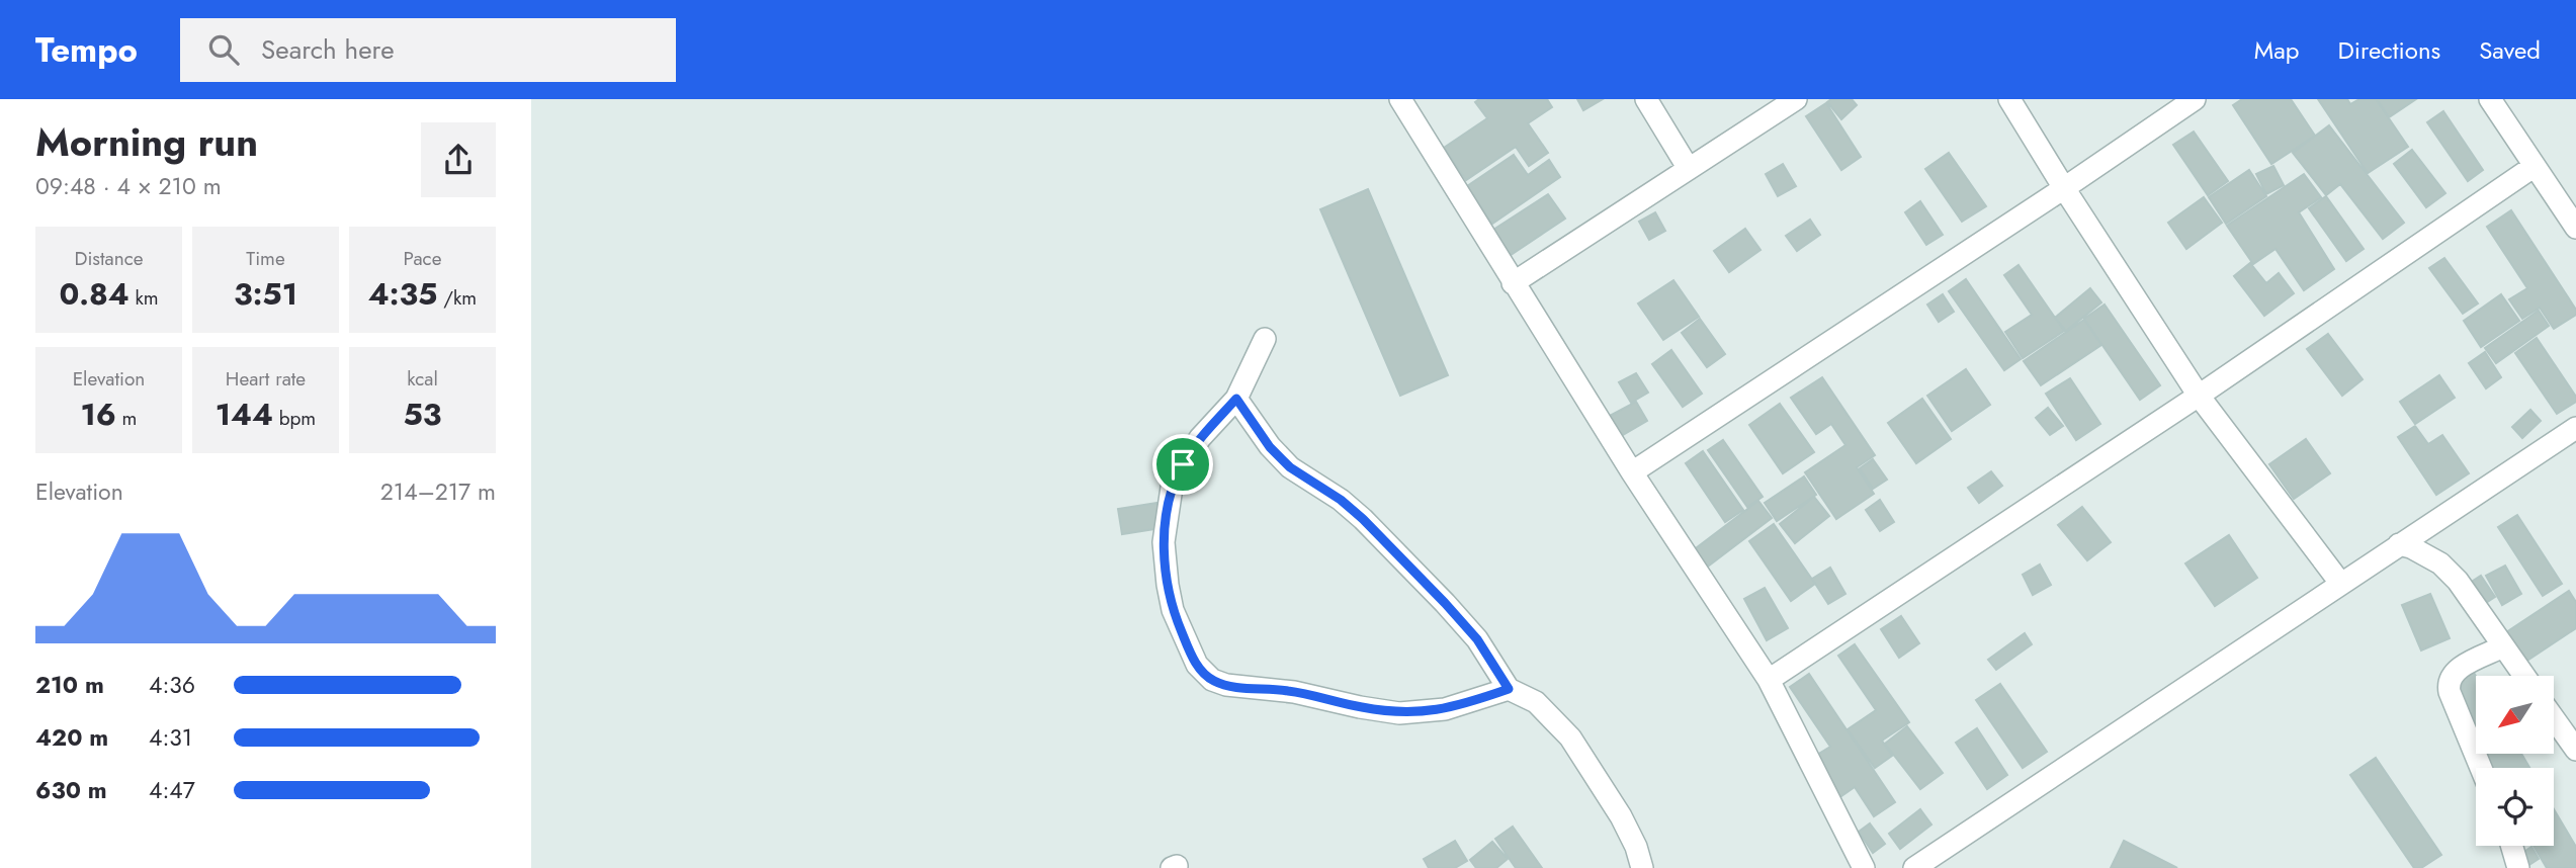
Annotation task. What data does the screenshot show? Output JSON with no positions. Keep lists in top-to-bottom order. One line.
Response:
{"north":"bottom left","page":{"header":"Tempo","search":"Search here","nav":["Map","Directions","Saved"],"heading":["Morning run","09:48 · 4 × 210 m"],"stats":[["Distance","0.84 km"],["Time","3:51"],["Pace","4:35 /km"],["Elevation","16 m"],["Heart rate","144 bpm"],["kcal","53"]],"chart":["Elevation","214–217 m"],"list":[{"name":"210 m","note":"4:36"},{"name":"420 m","note":"4:31"},{"name":"630 m","note":"4:47"}]}}
